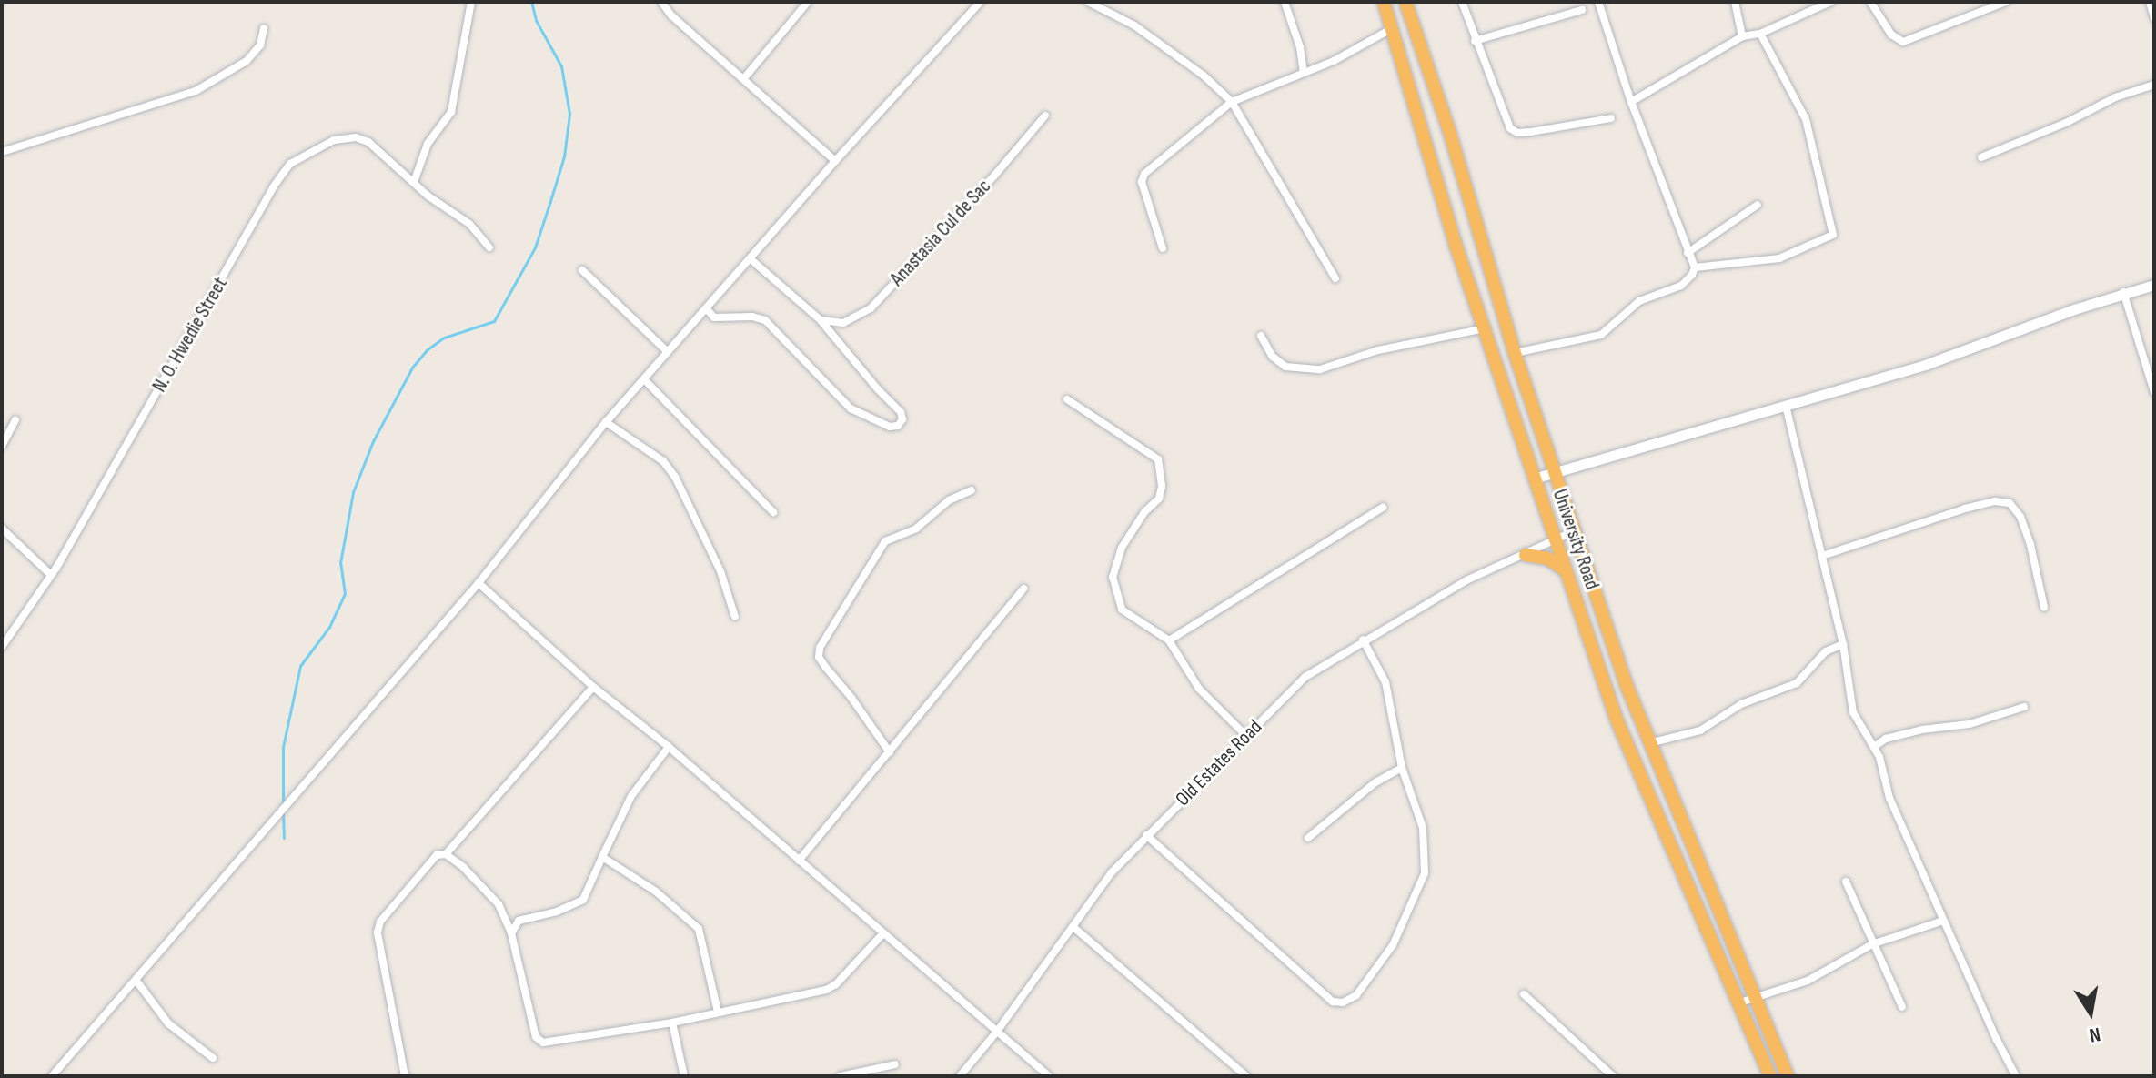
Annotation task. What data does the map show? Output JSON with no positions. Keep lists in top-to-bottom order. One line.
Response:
{"streets":{"highway":["University Road"],"street":["Anastasia Cul de Sac","N. O. Hwedie Street","Old Estates Road"]},"crossings":[["University Road","Old Estates Road"]],"north":"bottom"}
